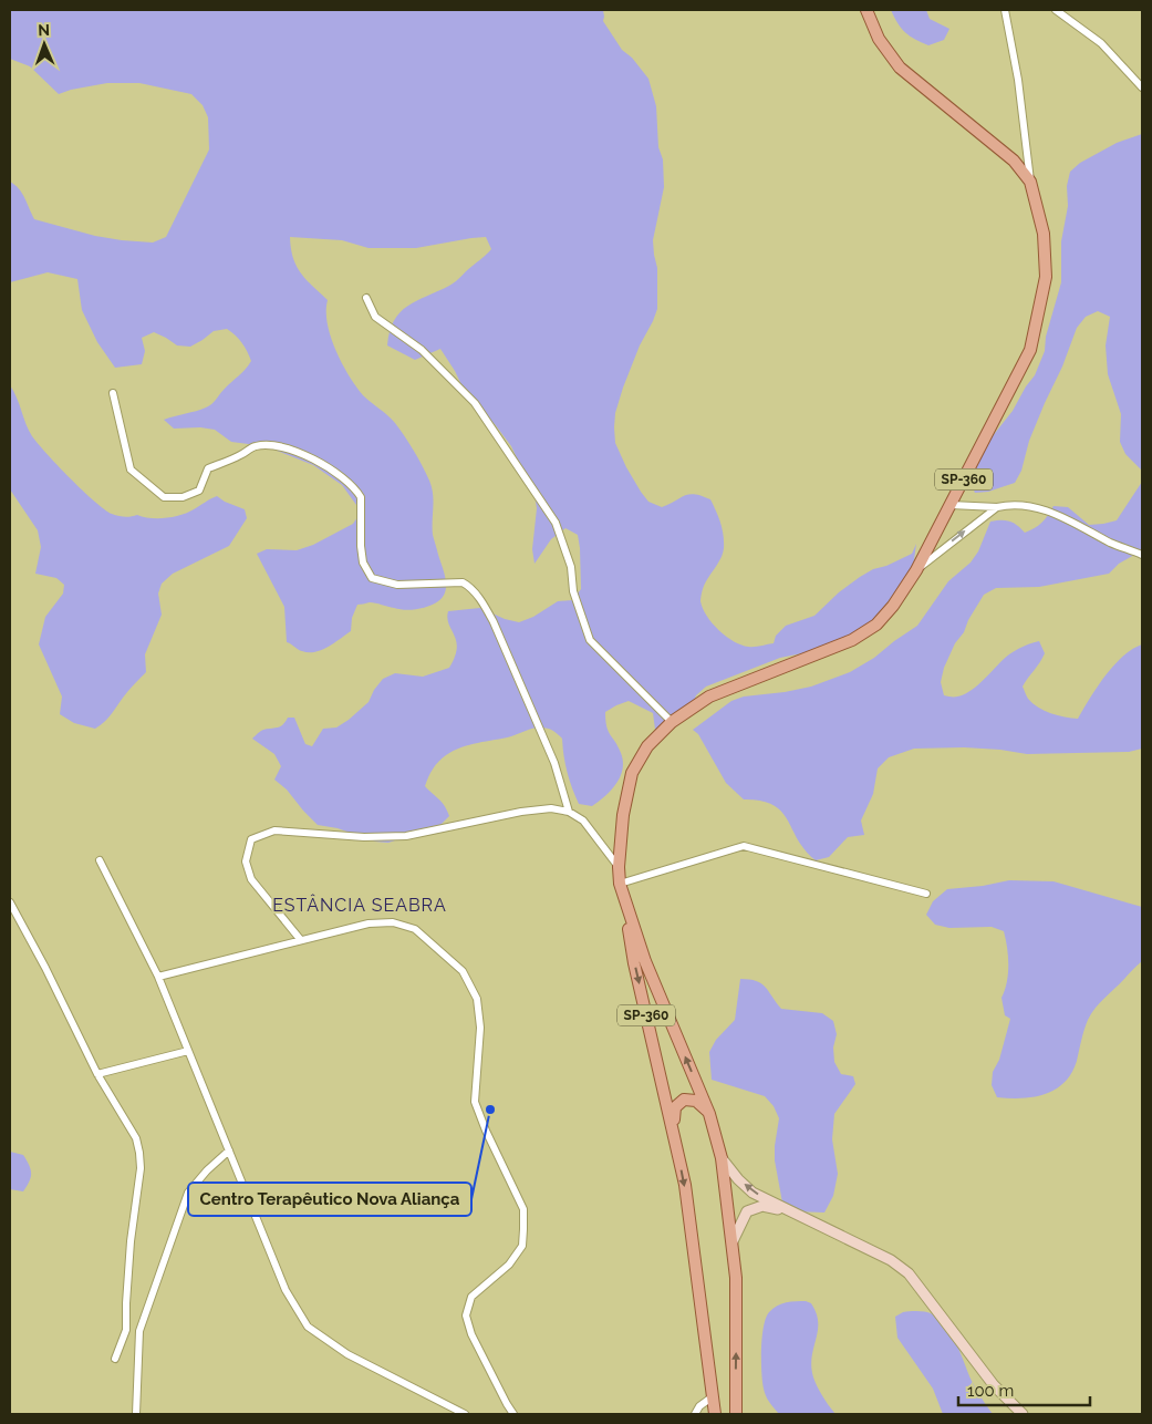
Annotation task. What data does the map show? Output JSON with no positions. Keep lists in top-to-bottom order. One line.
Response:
{"streets":{"main road":["SP-360"]},"districts":["ESTÂNCIA SEABRA"],"places":["Centro Terapêutico Nova Aliança"],"scale_bar":"100 m","north":"top"}
